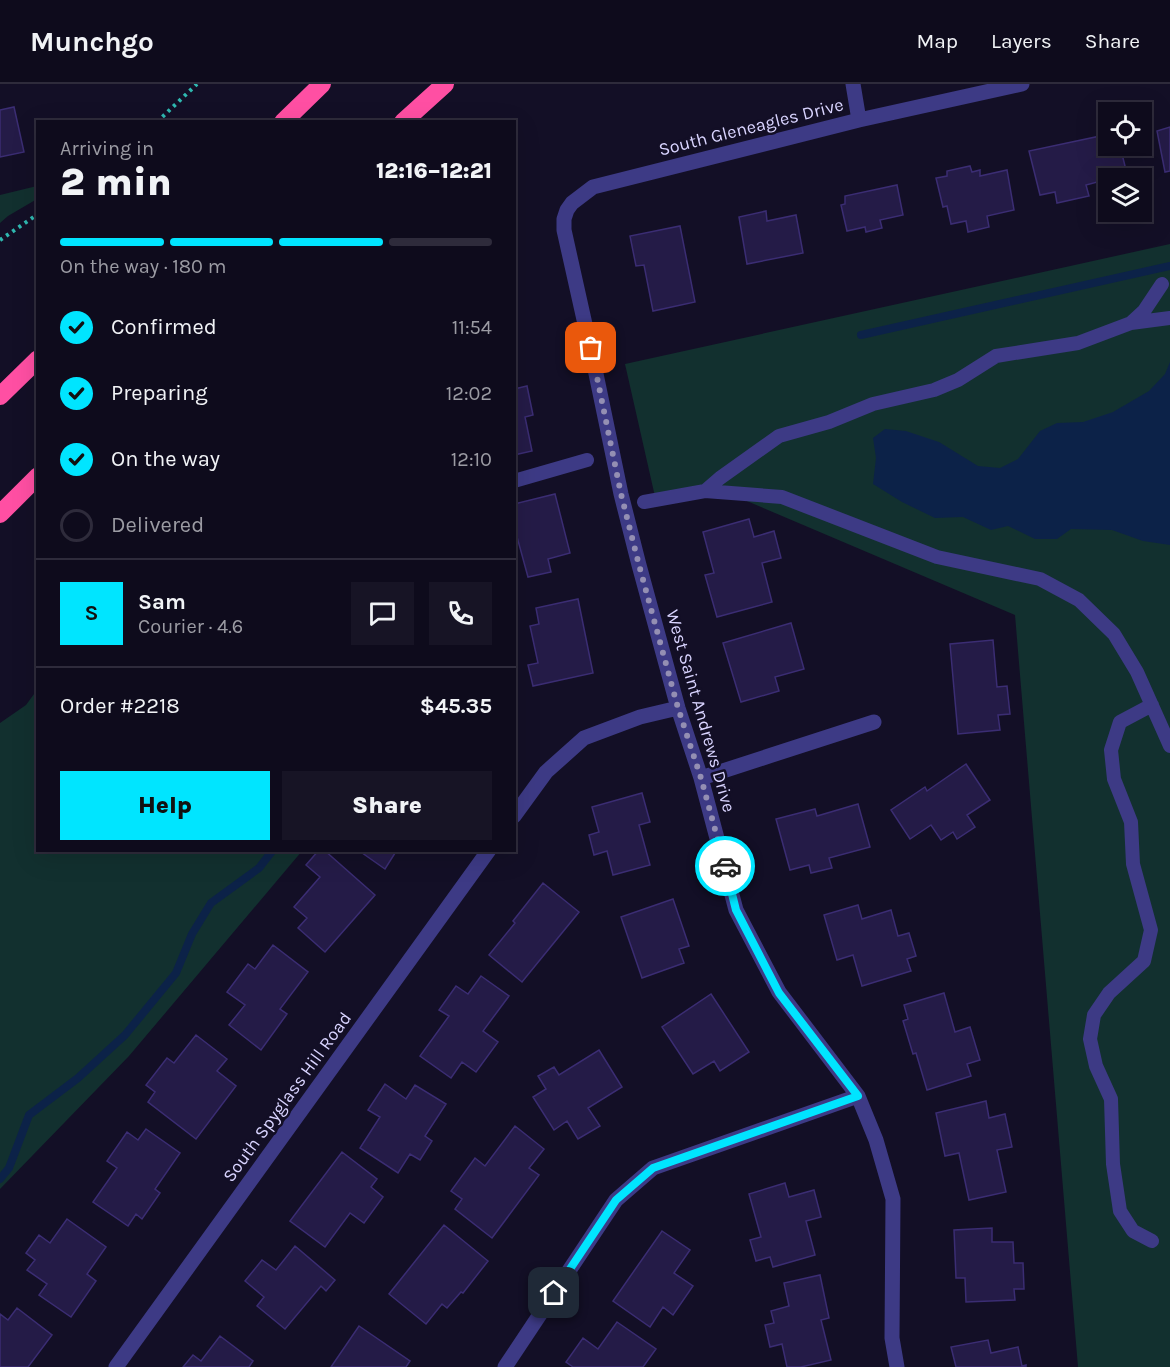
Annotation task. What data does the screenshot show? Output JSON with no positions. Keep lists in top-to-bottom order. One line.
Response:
{"streets":{"street":["South Gleneagles Drive","West Saint Andrews Drive","South Spyglass Hill Road"]},"crossings":[["South Gleneagles Drive","West Saint Andrews Drive"]],"page":{"header":"Munchgo","nav":["Map","Layers","Share"],"heading":["2 min","Arriving in","12:16–12:21"],"panel":["Sam","Courier · 4.6","Order #2218","$45.35"],"bar":"On the way · 180 m","list":[["Confirmed","11:54"],["Preparing","12:02"],["On the way","12:10"],"Delivered"],"round":"S","buttons":["Help","Share"]}}
